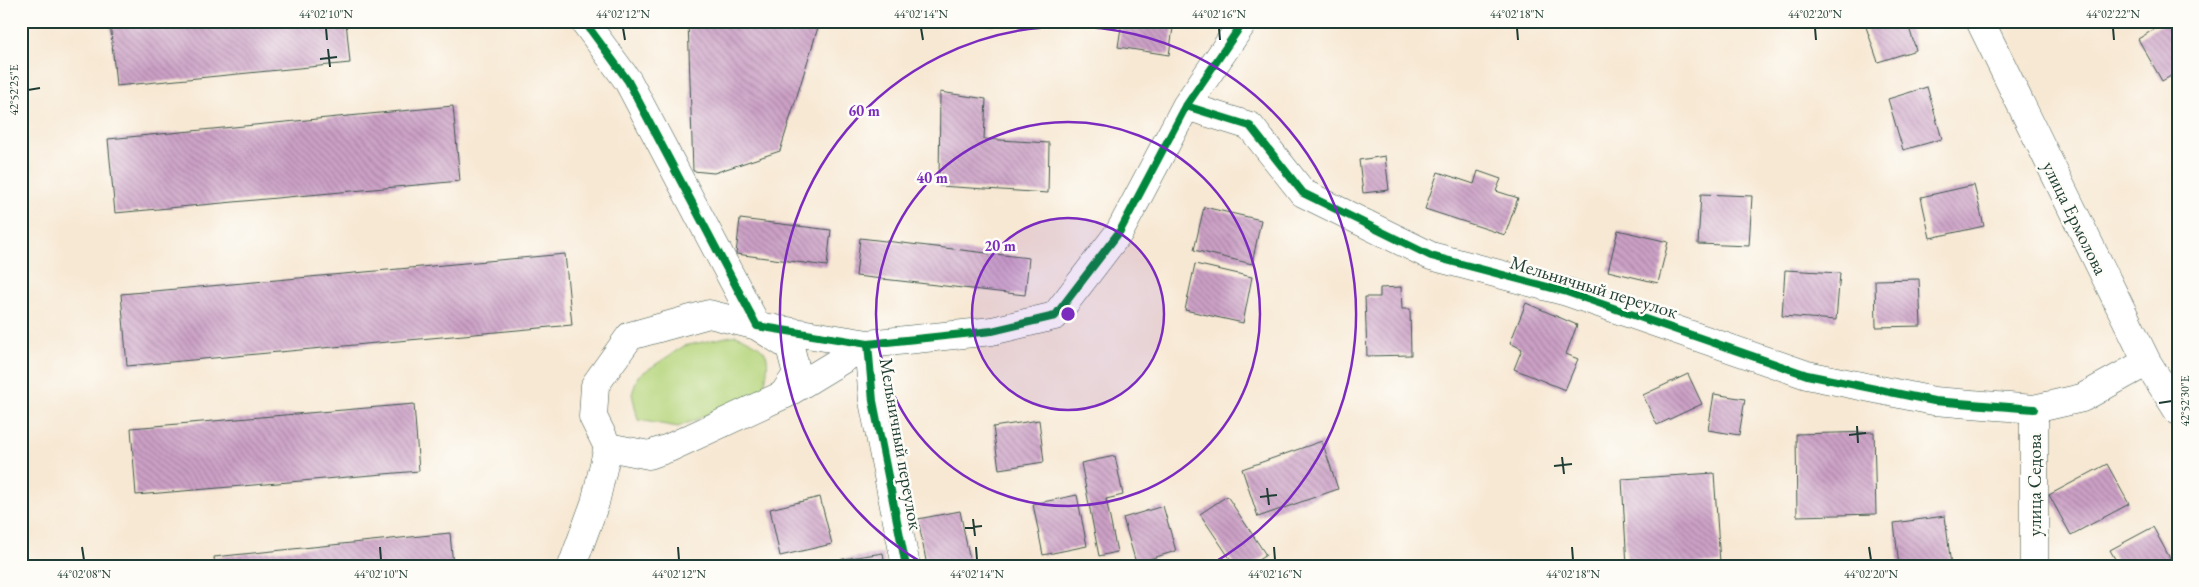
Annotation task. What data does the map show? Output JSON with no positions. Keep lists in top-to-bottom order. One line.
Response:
{"streets":{"street":["улица Ермолова","Мельничный переулок","улица Седова"]},"crossings":[["улица Ермолова","улица Седова"],["Мельничный переулок","улица Седова"]],"coordinates":["44°02'10\"N","44°02'12\"N","44°02'14\"N","44°02'16\"N","44°02'18\"N","44°02'20\"N","44°02'22\"N","42°52'25\"E","42°52'30\"E","44°02'08\"N"],"rings":["60 m","40 m","20 m"]}
